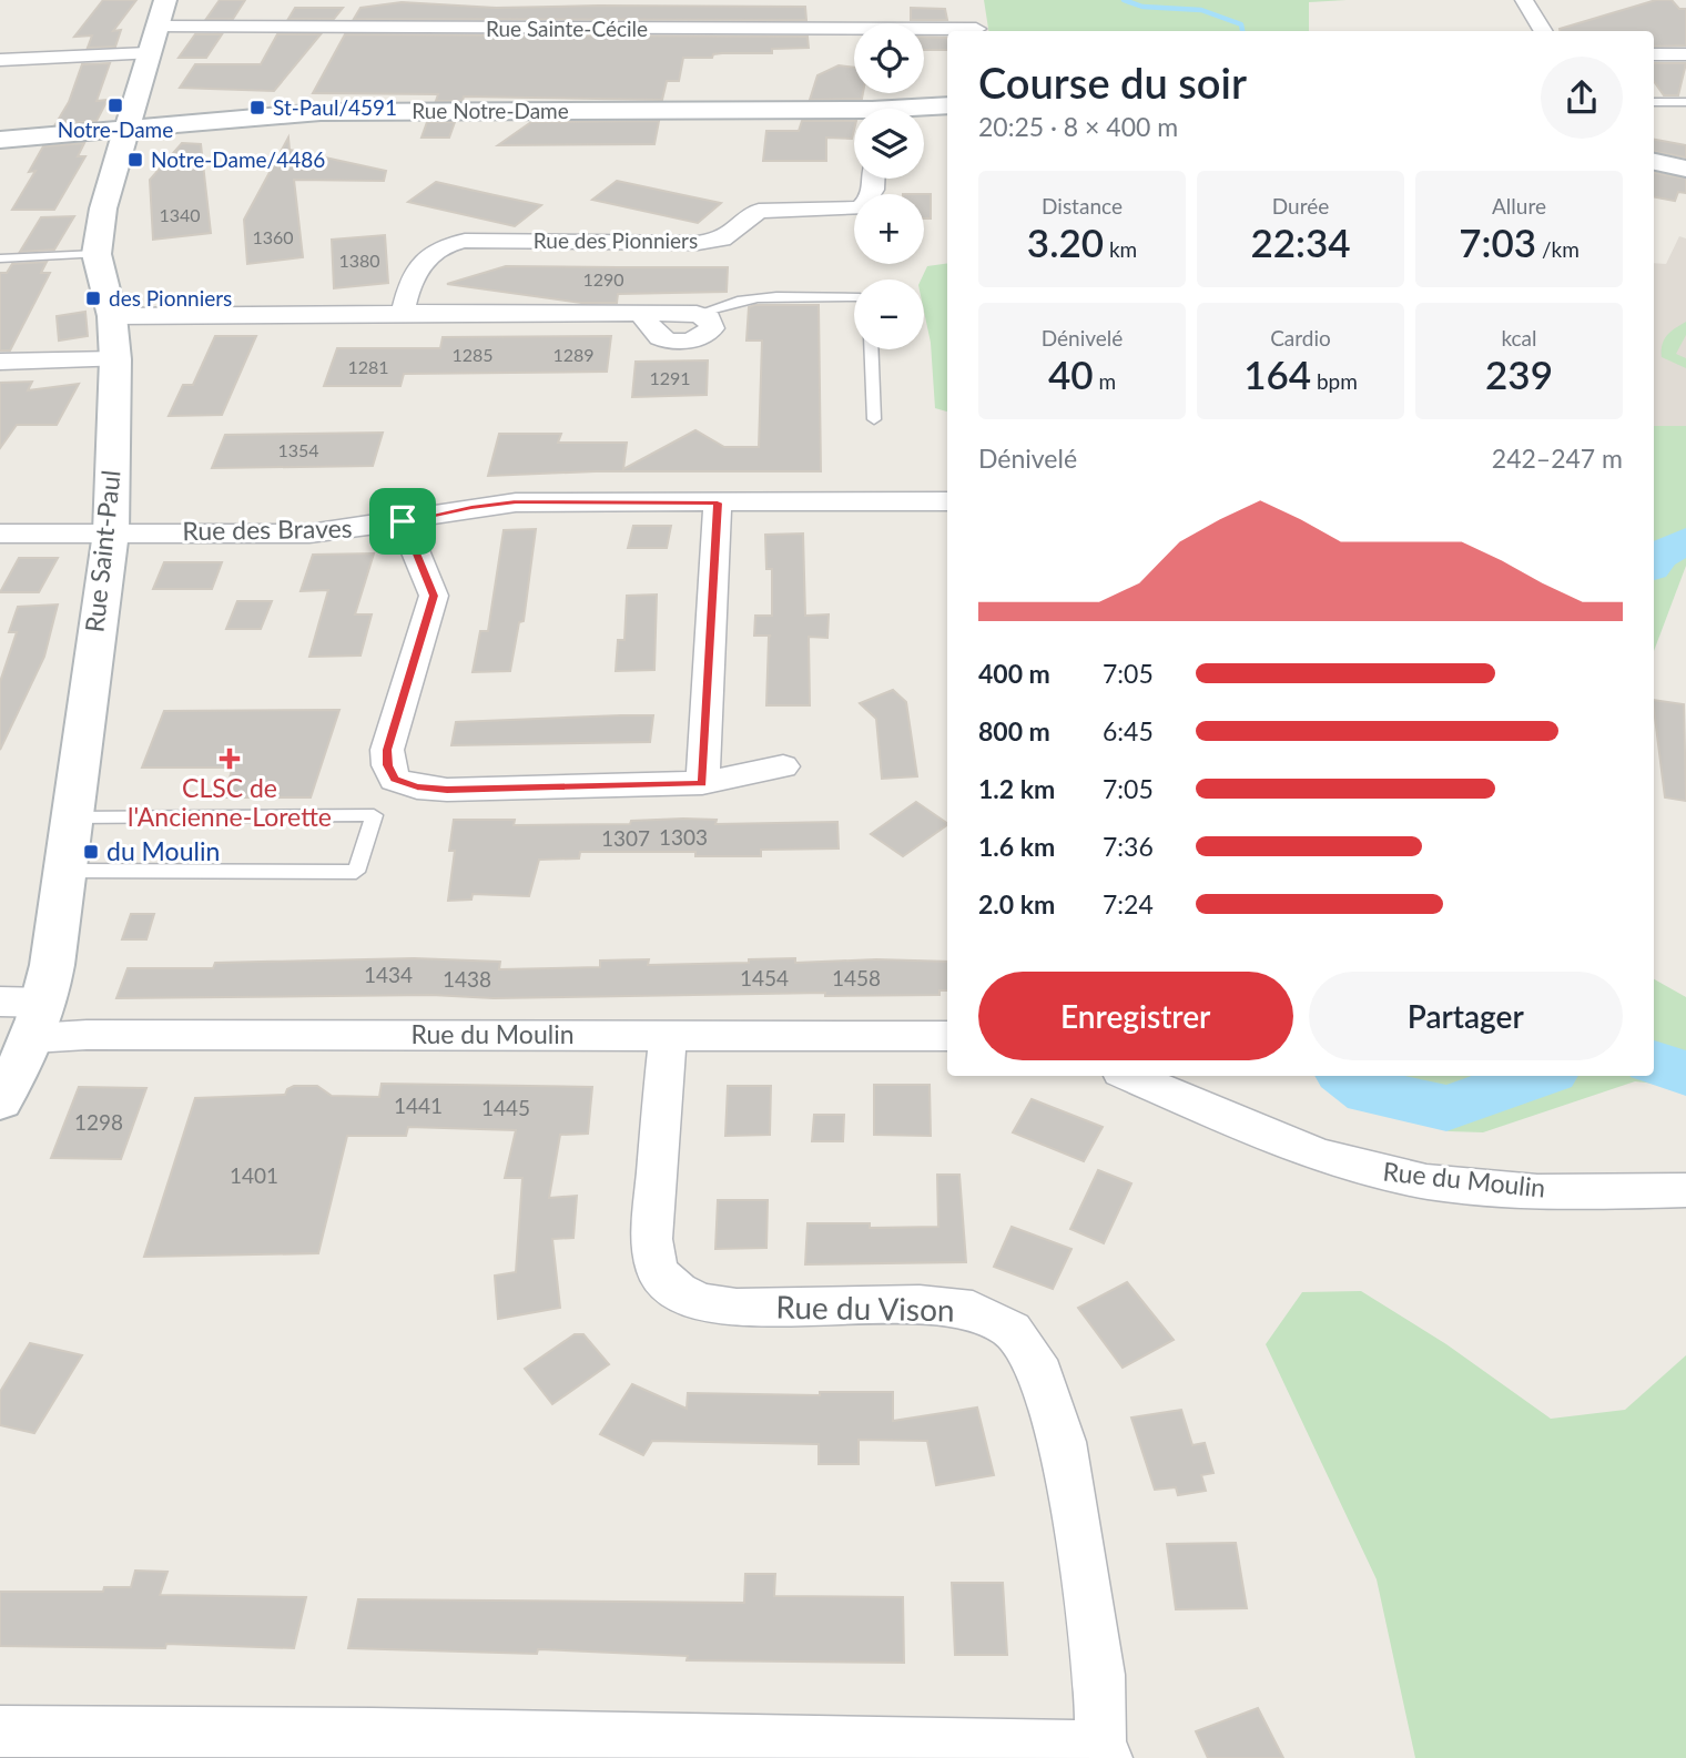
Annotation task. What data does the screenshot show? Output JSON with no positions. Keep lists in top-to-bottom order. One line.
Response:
{"streets":{"street":["Rue Sainte-Cécile","Rue Notre-Dame","Rue des Pionniers","Rue des Braves","Rue Saint-Paul","Rue du Moulin","Rue du Vison"]},"crossings":[["Rue Sainte-Cécile","Rue Saint-Paul"],["Rue Notre-Dame","Rue Saint-Paul"],["Rue des Braves","Rue Saint-Paul"],["Rue Saint-Paul","Rue du Moulin"],["Rue du Moulin","Rue du Vison"]],"places":{"transit":["Notre-Dame","St-Paul/4591","Notre-Dame/4486","des Pionniers","du Moulin"],"health":["CLSC de l'Ancienne-Lorette"]},"house_numbers":["1340","1360","1380","1290","1285","1289","1281","1291","1354","1303","1307","1434","1454","1458","1438","1441","1445","1298","1401"],"page":{"map_buttons":["+","−"],"heading":["Course du soir","20:25 · 8 × 400 m"],"stats":[["Distance","3.20 km"],["Durée","22:34"],["Allure","7:03 /km"],["Dénivelé","40 m"],["Cardio","164 bpm"],["kcal","239"]],"chart":["Dénivelé","242–247 m"],"list":[{"name":"400 m","note":"7:05"},{"name":"800 m","note":"6:45"},{"name":"1.2 km","note":"7:05"},{"name":"1.6 km","note":"7:36"},{"name":"2.0 km","note":"7:24"}],"buttons":["Enregistrer","Partager"]}}
